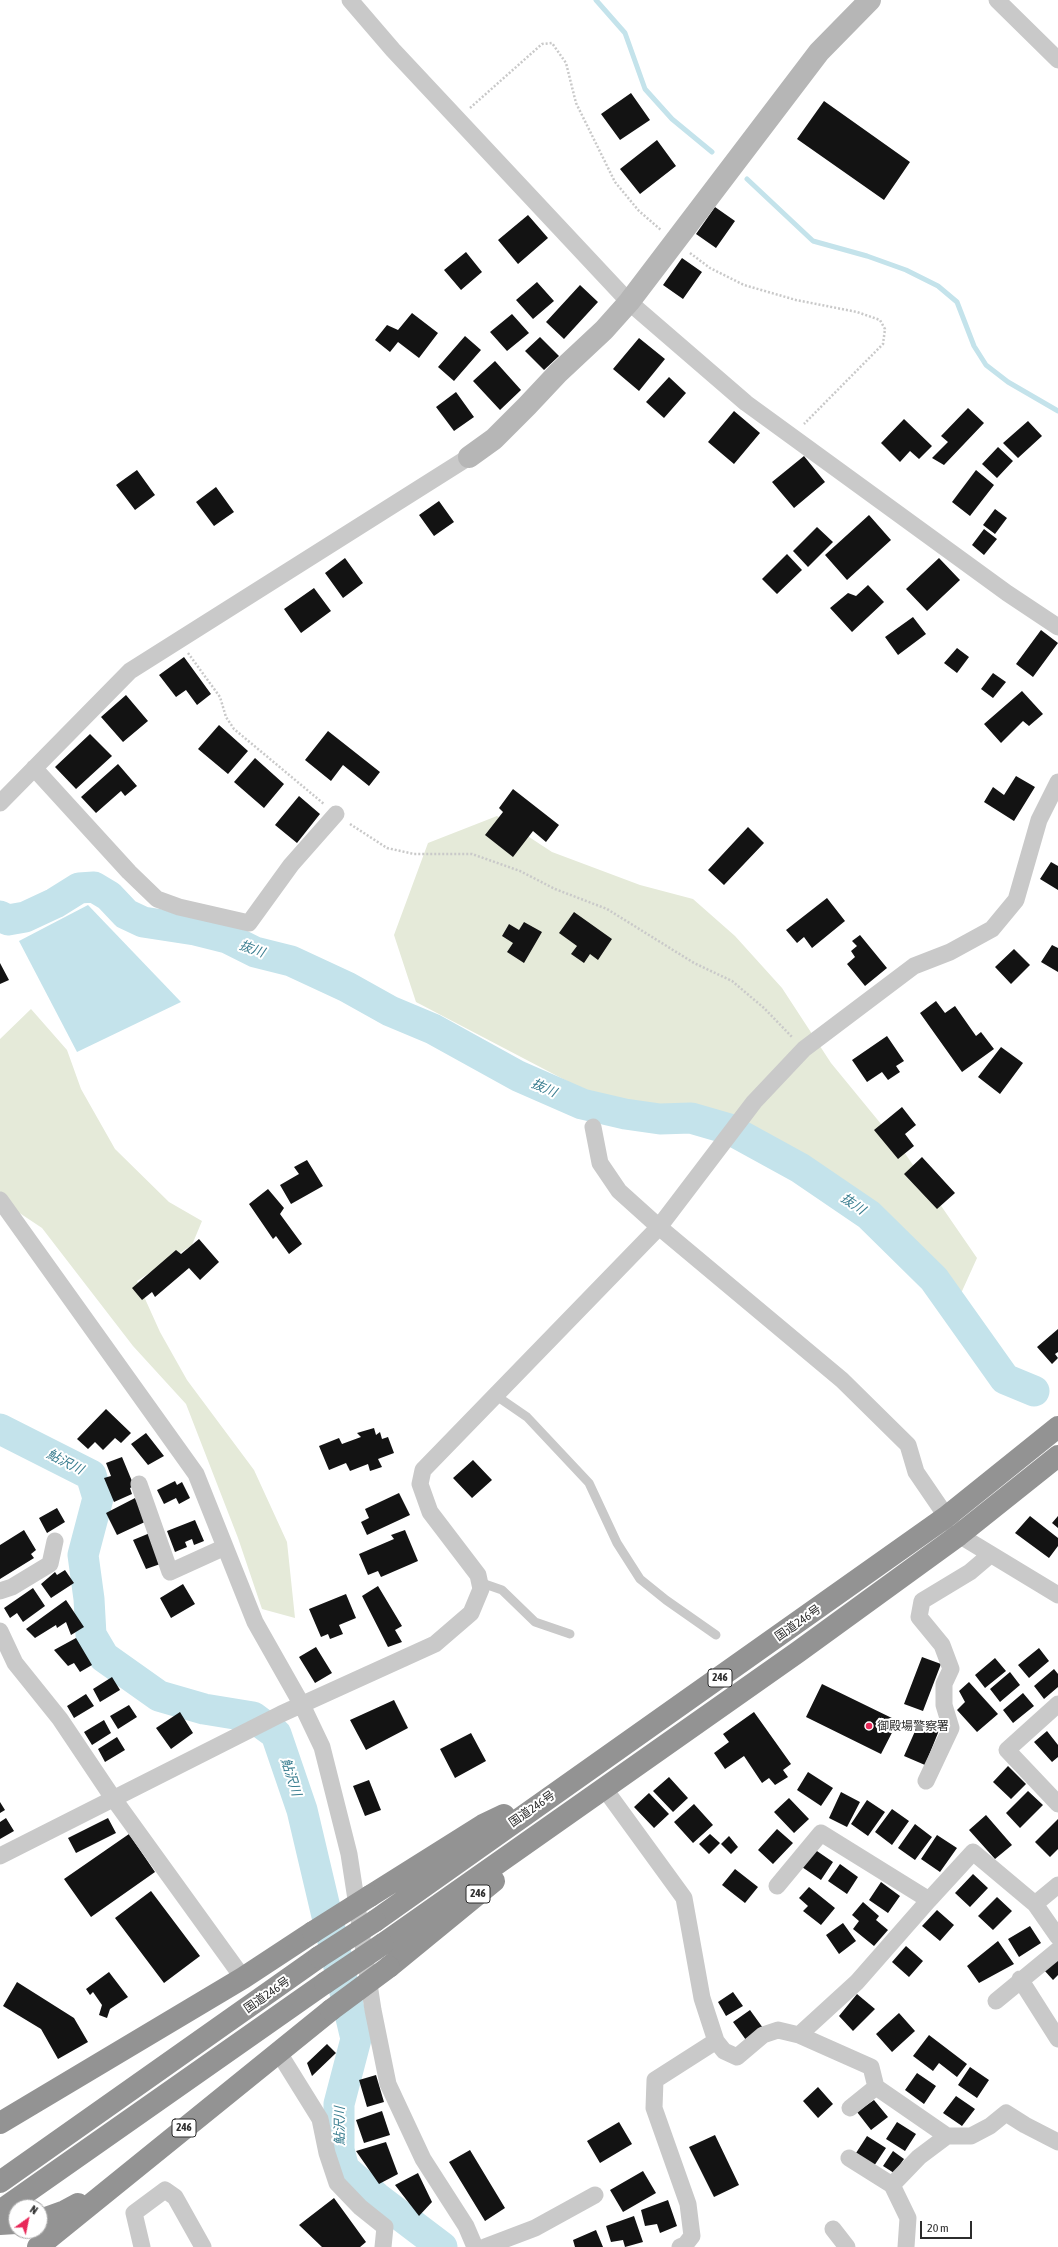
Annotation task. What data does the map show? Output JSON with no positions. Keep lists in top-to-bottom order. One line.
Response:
{"streets":{"highway":["国道246号","246"]},"crossings":[["国道246号","246"]],"water":["抜川","鮎沢川"],"places":["御殿場警察署"],"scale_bar":"20 m","north":"top right"}
